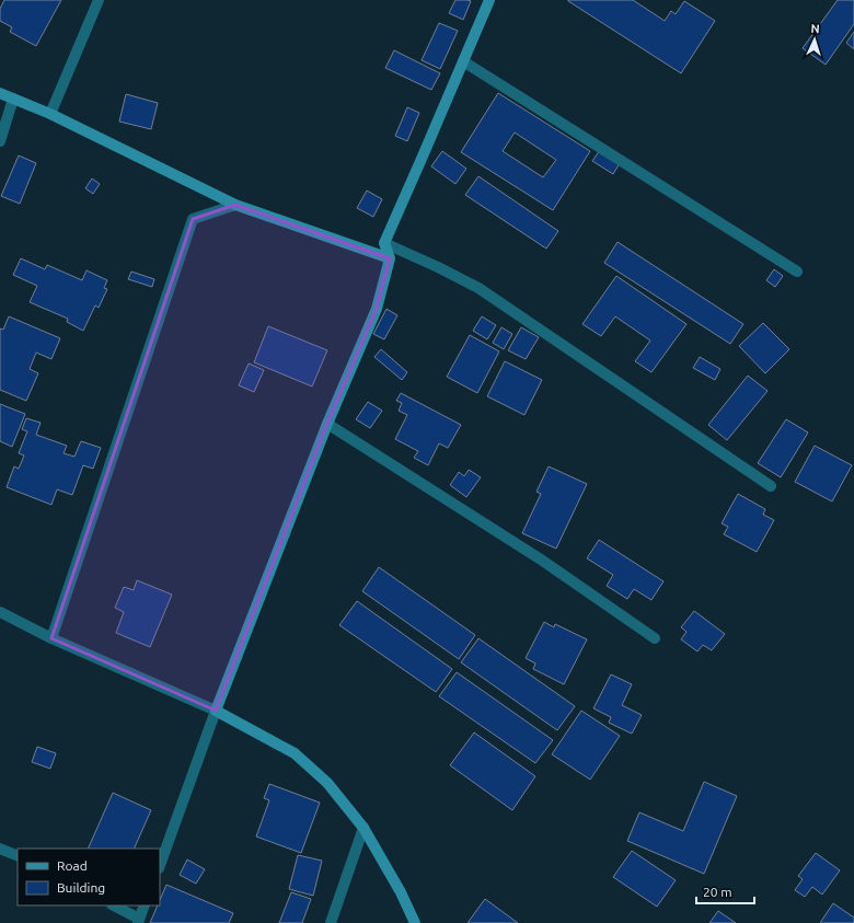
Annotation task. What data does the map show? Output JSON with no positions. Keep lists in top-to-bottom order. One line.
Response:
{"legend":["Road","Building"],"scale_bar":"20 m","north":"top"}
